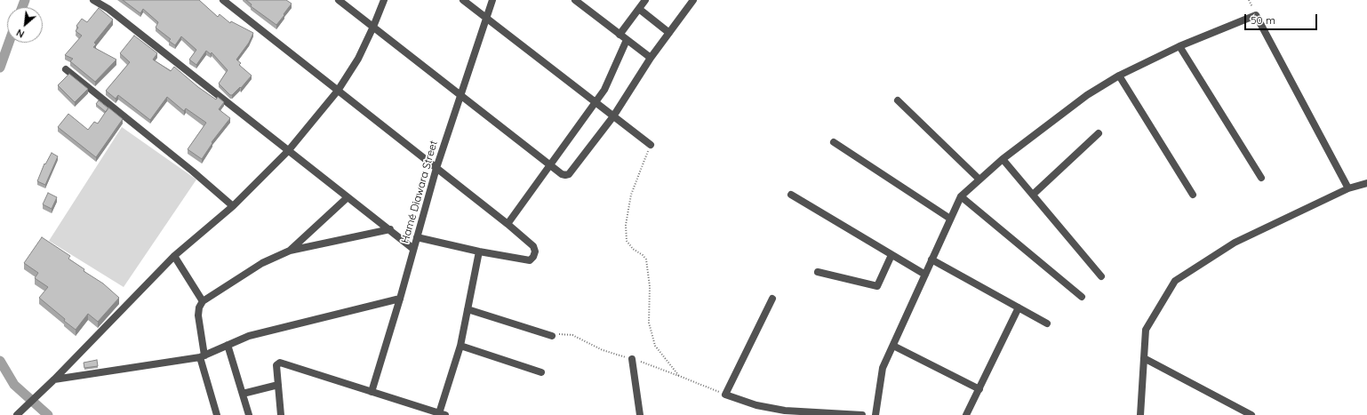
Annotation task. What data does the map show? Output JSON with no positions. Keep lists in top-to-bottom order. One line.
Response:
{"streets":{"street":["Hamé Diawara Street"]},"scale_bar":"50 m","north":"bottom left"}
